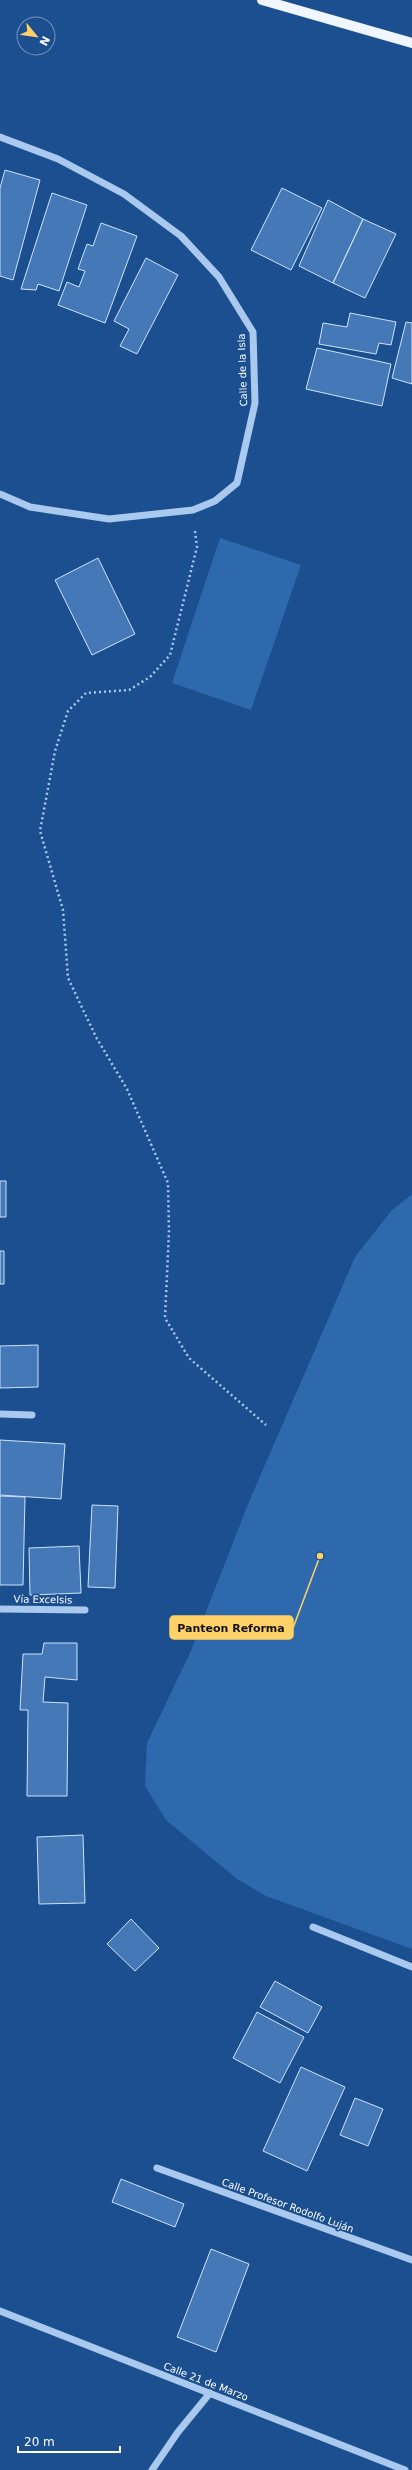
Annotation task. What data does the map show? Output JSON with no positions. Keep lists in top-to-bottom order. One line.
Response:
{"streets":{"street":["Calle de la Isla","Vía Excelsis","Calle Profesor Rodolfo Luján","Calle 21 de Marzo"]},"places":["Panteon Reforma"],"scale_bar":"20 m","north":"bottom right"}
